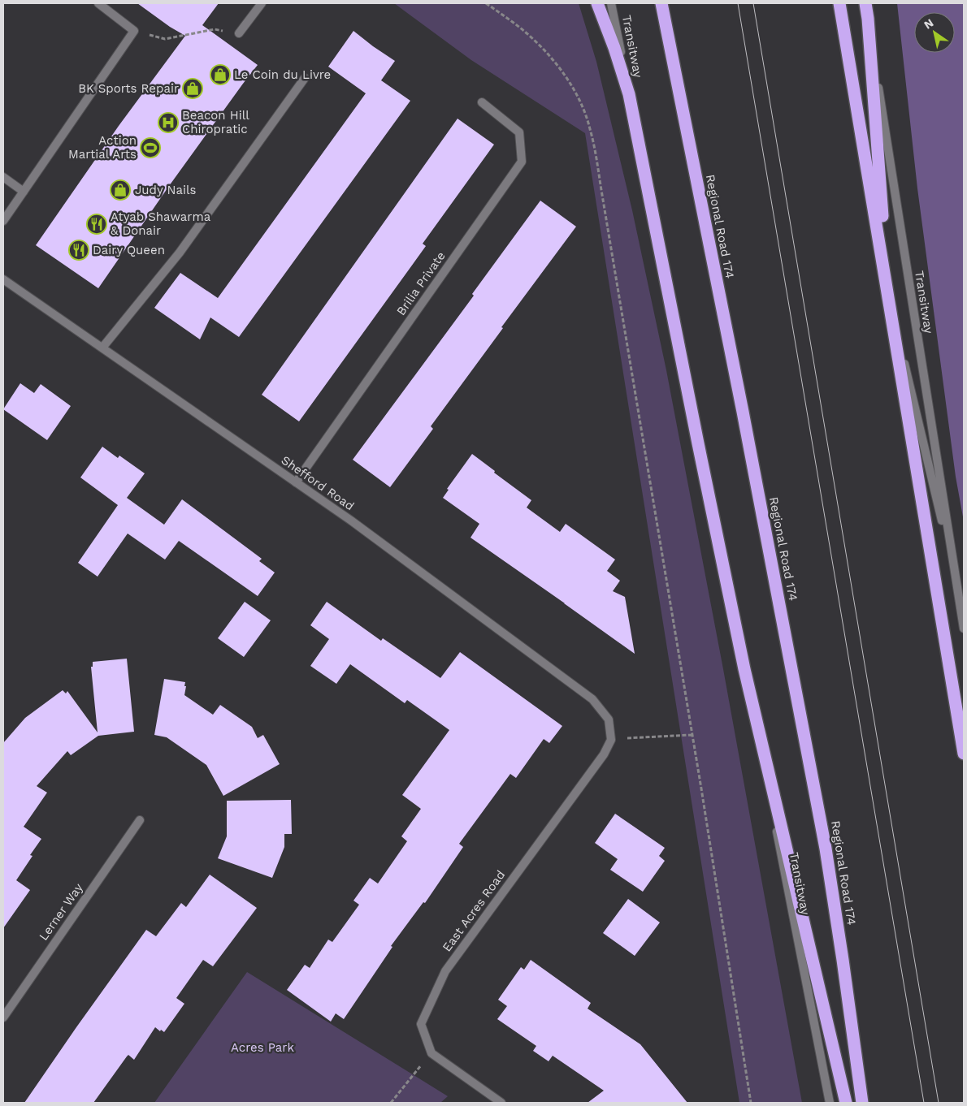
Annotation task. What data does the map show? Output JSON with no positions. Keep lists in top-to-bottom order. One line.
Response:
{"streets":{"highway":["Regional Road 174"],"street":["Transitway","Brilia Private","Shefford Road","East Acres Road","Lerner Way"]},"crossings":[["Brilia Private","Shefford Road"],["Shefford Road","East Acres Road"]],"parks":["Acres Park"],"places":{"shop":["Le Coin du Livre","BK Sports Repair","Judy Nails"],"hospital":["Beacon Hill Chiropratic"],"sports":["Action Martial Arts"],"restaurant":["Atyab Shawarma & Donair","Dairy Queen"]},"north":"top left"}
